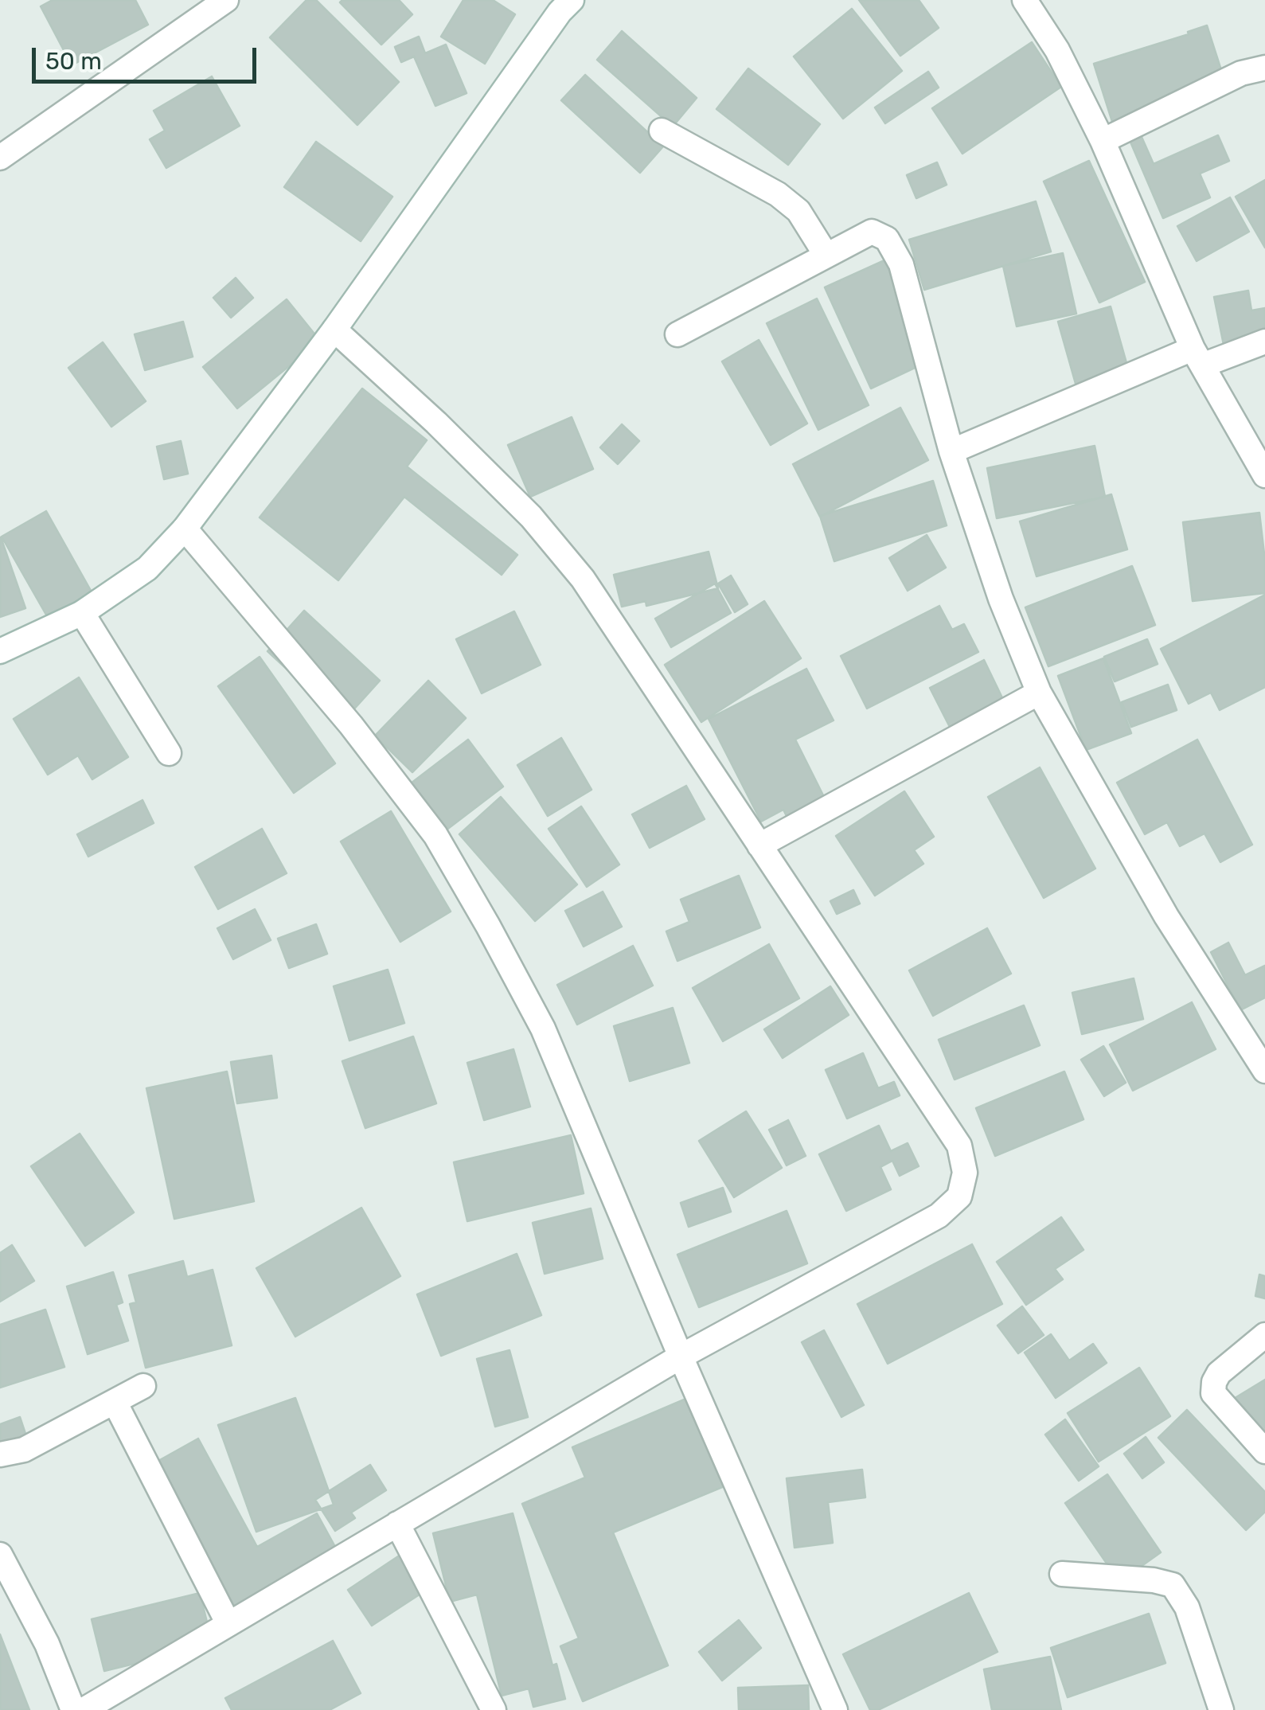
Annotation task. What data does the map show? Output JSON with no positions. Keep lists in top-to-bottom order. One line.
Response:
{"scale_bar":"50 m"}
